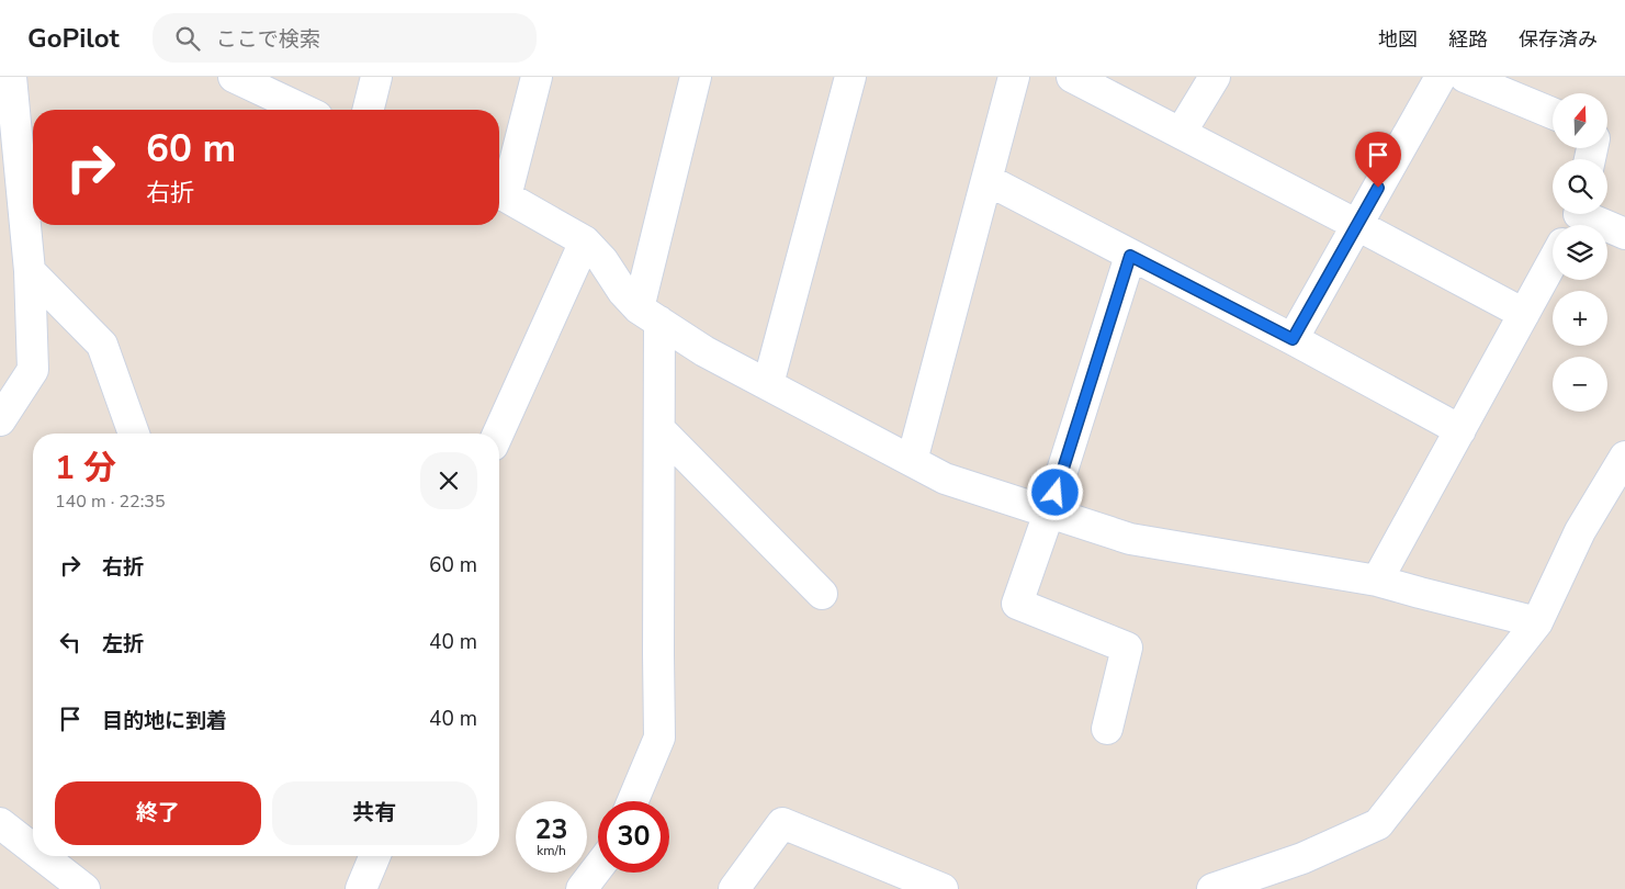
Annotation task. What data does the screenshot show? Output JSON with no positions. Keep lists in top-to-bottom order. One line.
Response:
{"north":"top","page":{"header":"GoPilot","search":"ここで検索","nav":["地図","経路","保存済み"],"map_buttons":["+","−"],"turn":["60 m","右折"],"heading":["1 分","140 m · 22:35"],"list":[{"name":"右折","value":"60 m"},{"name":"左折","value":"40 m"},{"name":"目的地に到着","value":"40 m"}],"buttons":["終了","共有"],"speed":"23 km/h","limit":"30"}}
